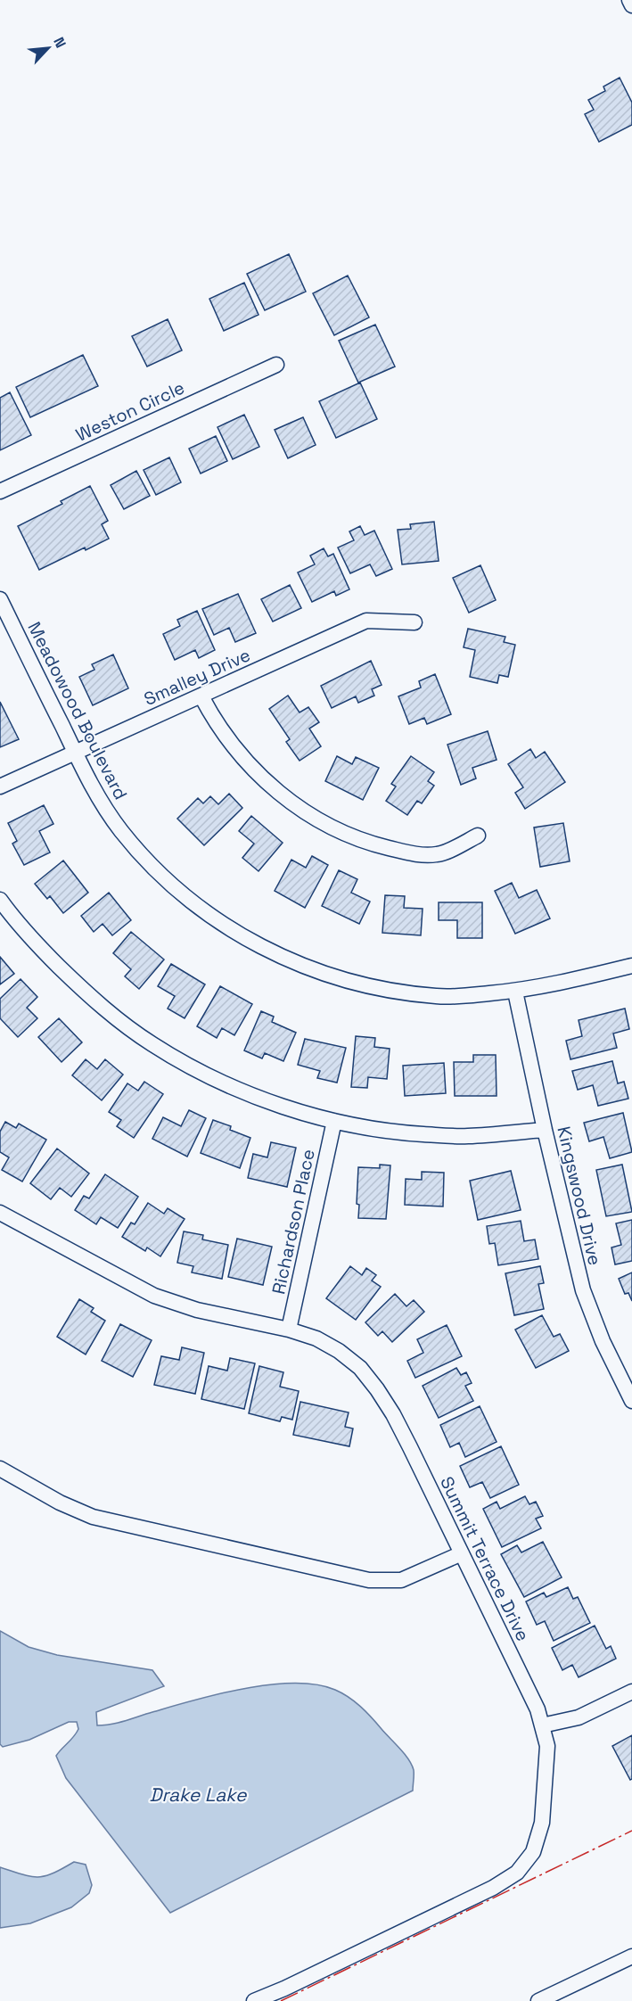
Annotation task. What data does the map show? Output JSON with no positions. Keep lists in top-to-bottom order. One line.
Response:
{"streets":{"street":["Weston Circle","Smalley Drive","Meadowood Boulevard","Kingswood Drive","Richardson Place","Summit Terrace Drive"]},"crossings":[["Smalley Drive","Meadowood Boulevard"],["Meadowood Boulevard","Kingswood Drive"],["Richardson Place","Summit Terrace Drive"]],"water":["Drake Lake"],"north":"top right"}
